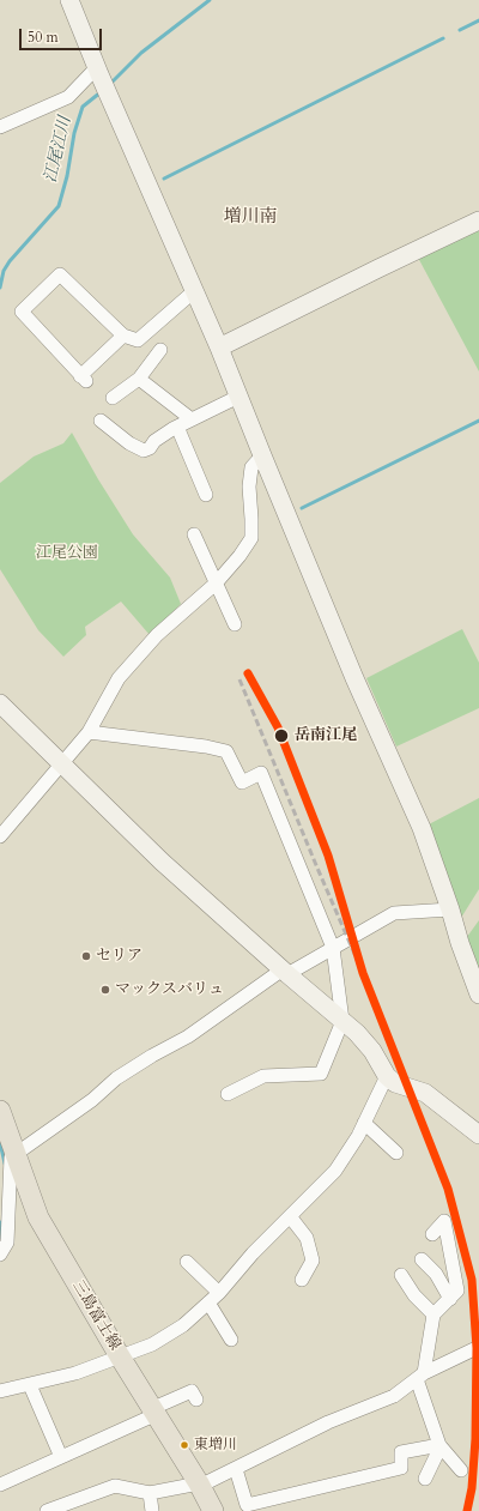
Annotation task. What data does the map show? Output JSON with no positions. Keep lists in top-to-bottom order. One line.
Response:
{"streets":{"main road":["三島富士線"]},"districts":["増川南"],"water":["江尾江川"],"parks":["江尾公園"],"places":["岳南江尾","セリア","マックスバリュ","東増川"],"scale_bar":"50 m"}
